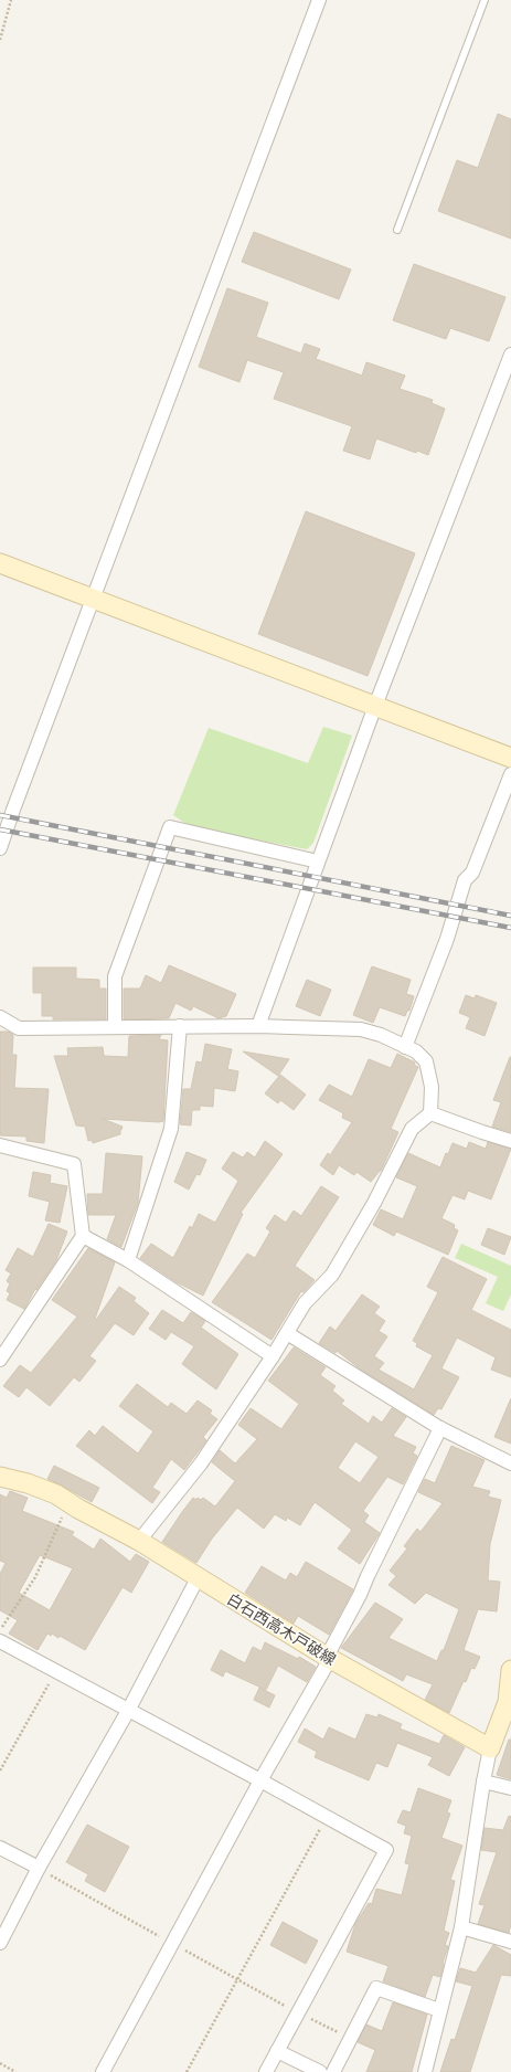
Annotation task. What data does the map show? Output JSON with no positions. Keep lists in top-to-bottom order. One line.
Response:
{"streets":{"main road":["白石西高木戸破線"]}}
